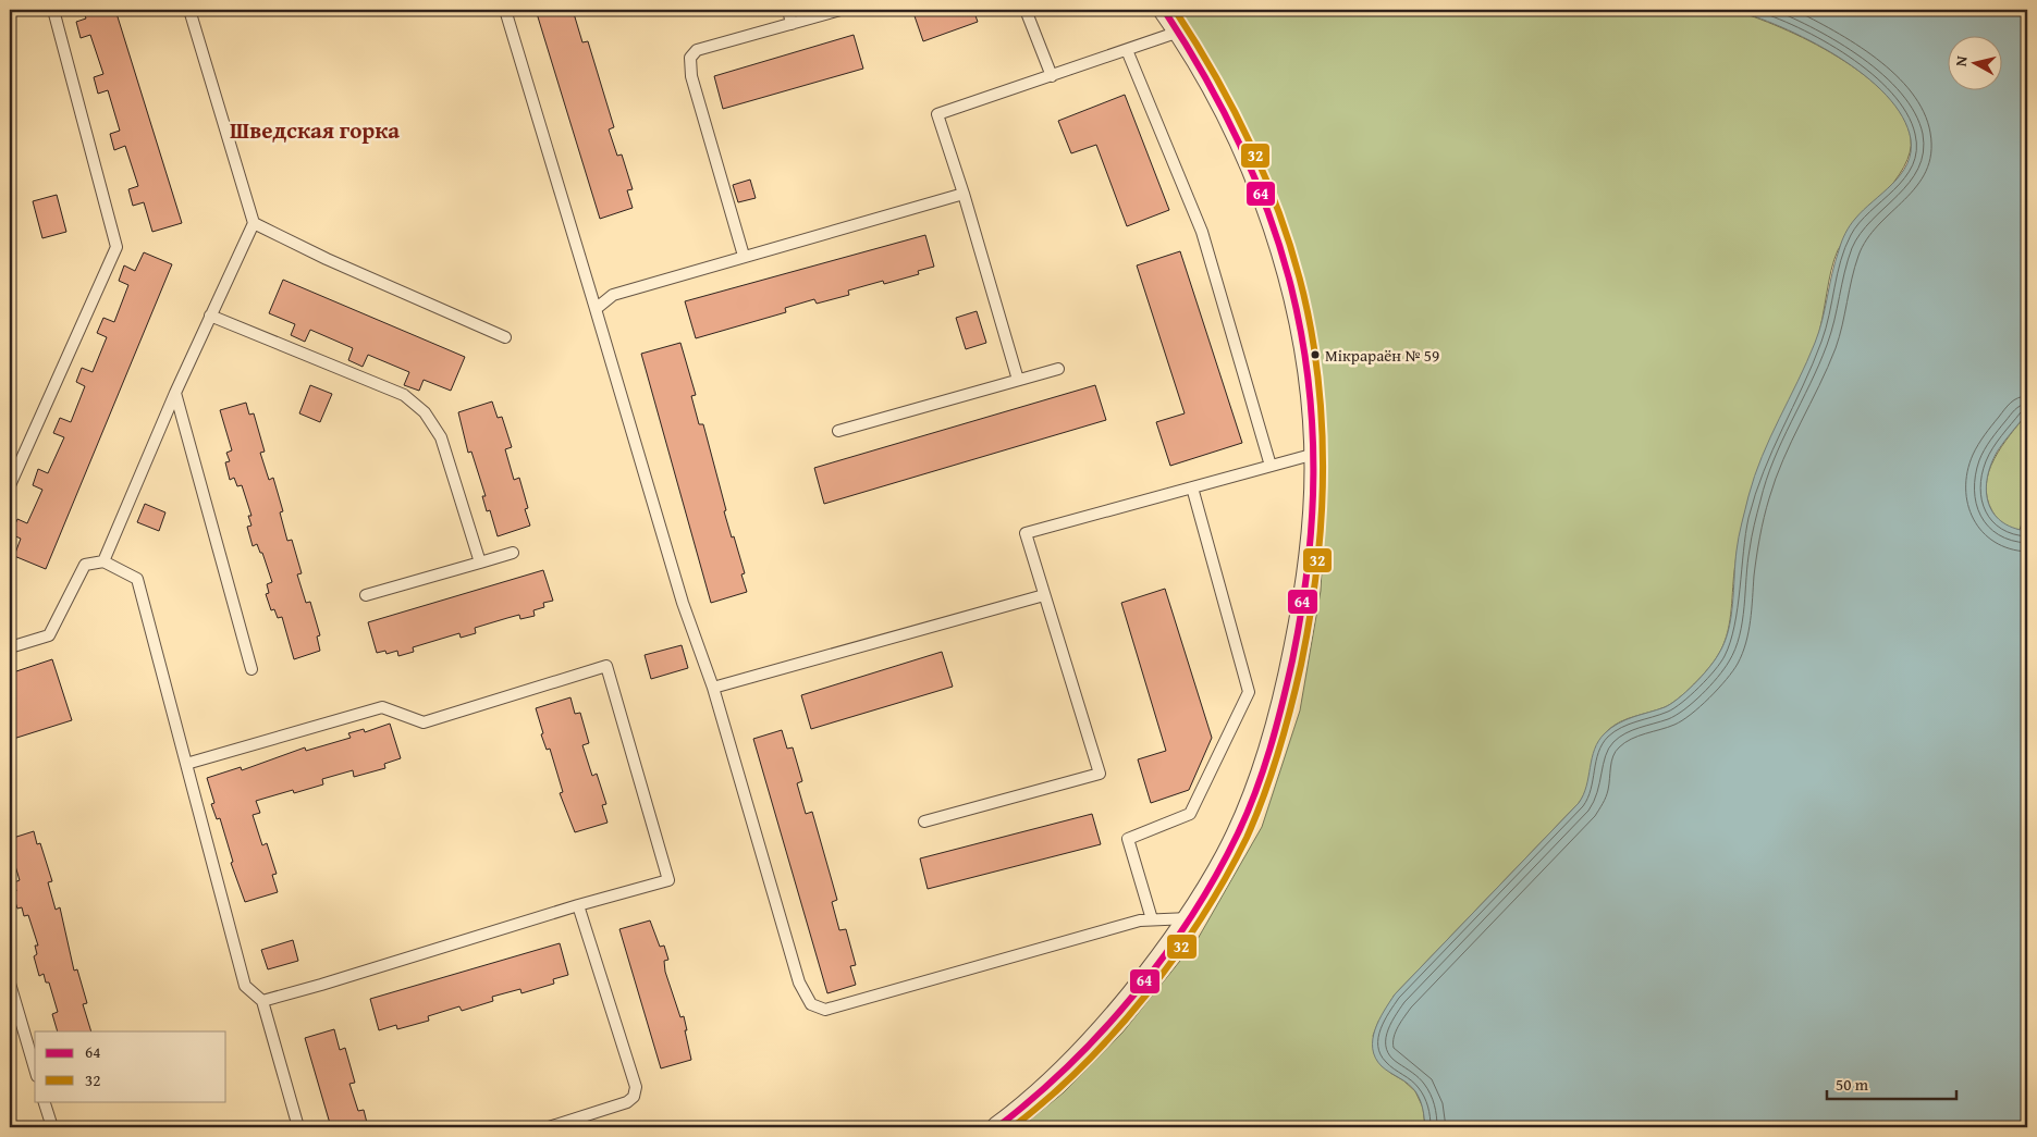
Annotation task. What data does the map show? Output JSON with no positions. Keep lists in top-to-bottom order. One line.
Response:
{"districts":["Шведская горка"],"places":["Мікрараён № 59"],"lines":["transit line 64","transit line 32"],"legend":["64","32"],"scale_bar":"50 m","north":"left"}
